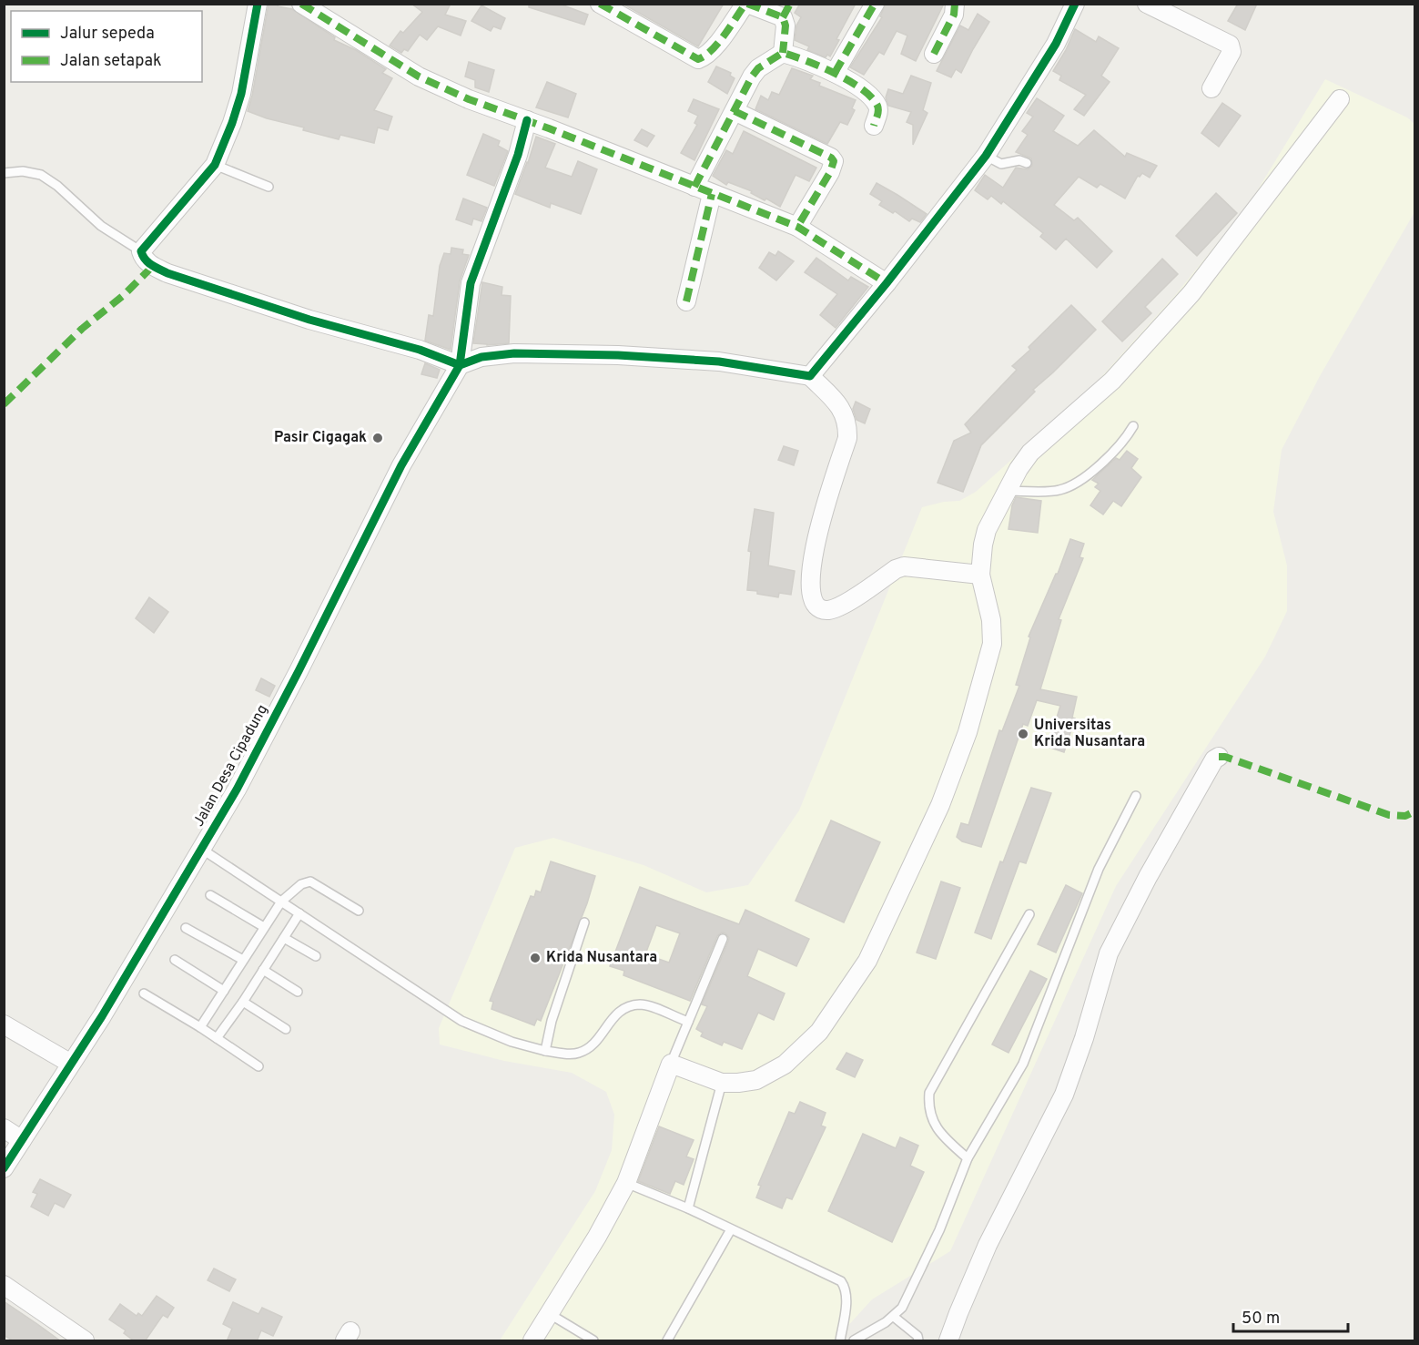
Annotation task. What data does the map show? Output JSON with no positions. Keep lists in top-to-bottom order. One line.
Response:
{"streets":{"street":["Jalan Desa Cipadung"]},"places":["Pasir Cigagak","Universitas Krida Nusantara","Krida Nusantara"],"legend":["Jalur sepeda","Jalan setapak"],"scale_bar":"50 m"}
